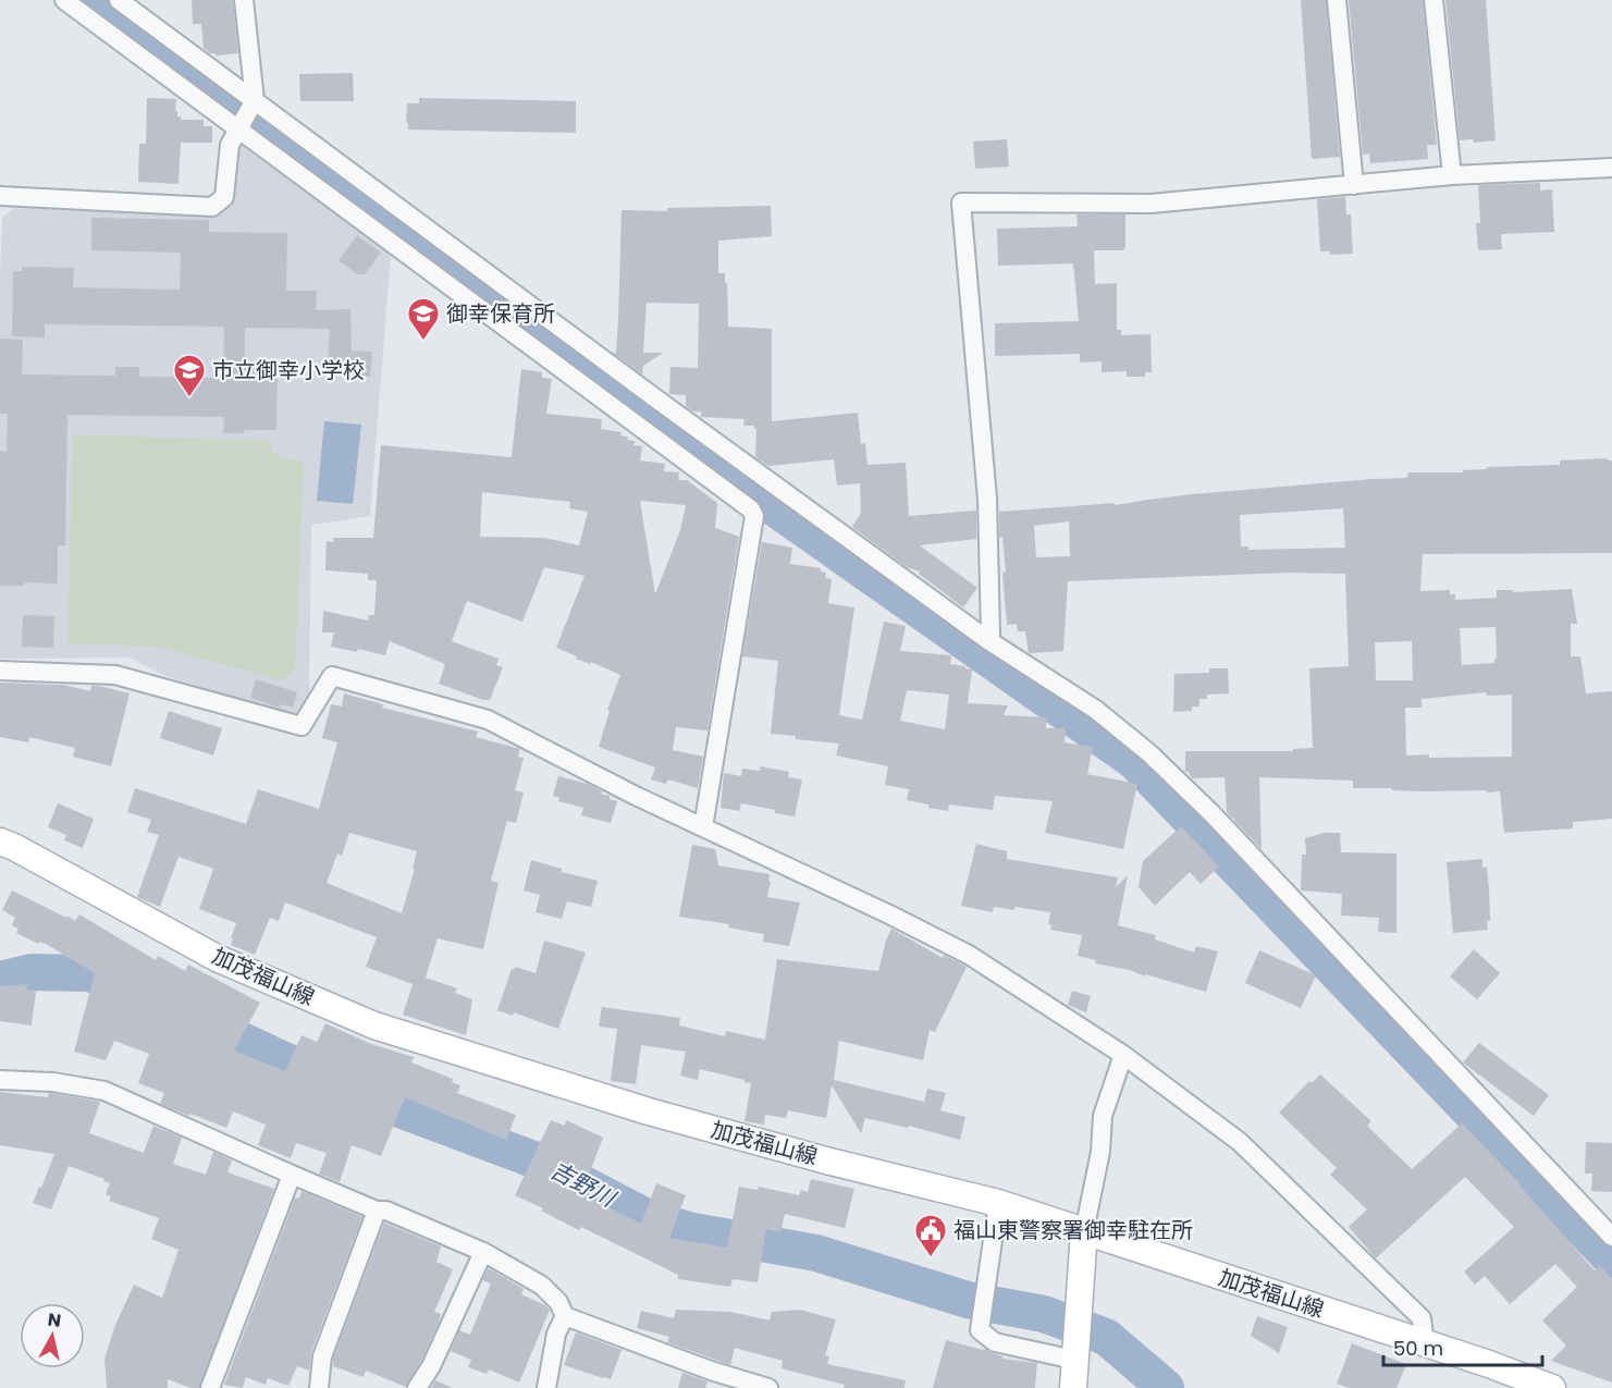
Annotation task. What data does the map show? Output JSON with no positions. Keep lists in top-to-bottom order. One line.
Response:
{"streets":{"main road":["加茂福山線"]},"water":["吉野川"],"places":{"school or university":["御幸保育所","市立御幸小学校"],"public building":["福山東警察署御幸駐在所"]},"scale_bar":"50 m","north":"top"}
